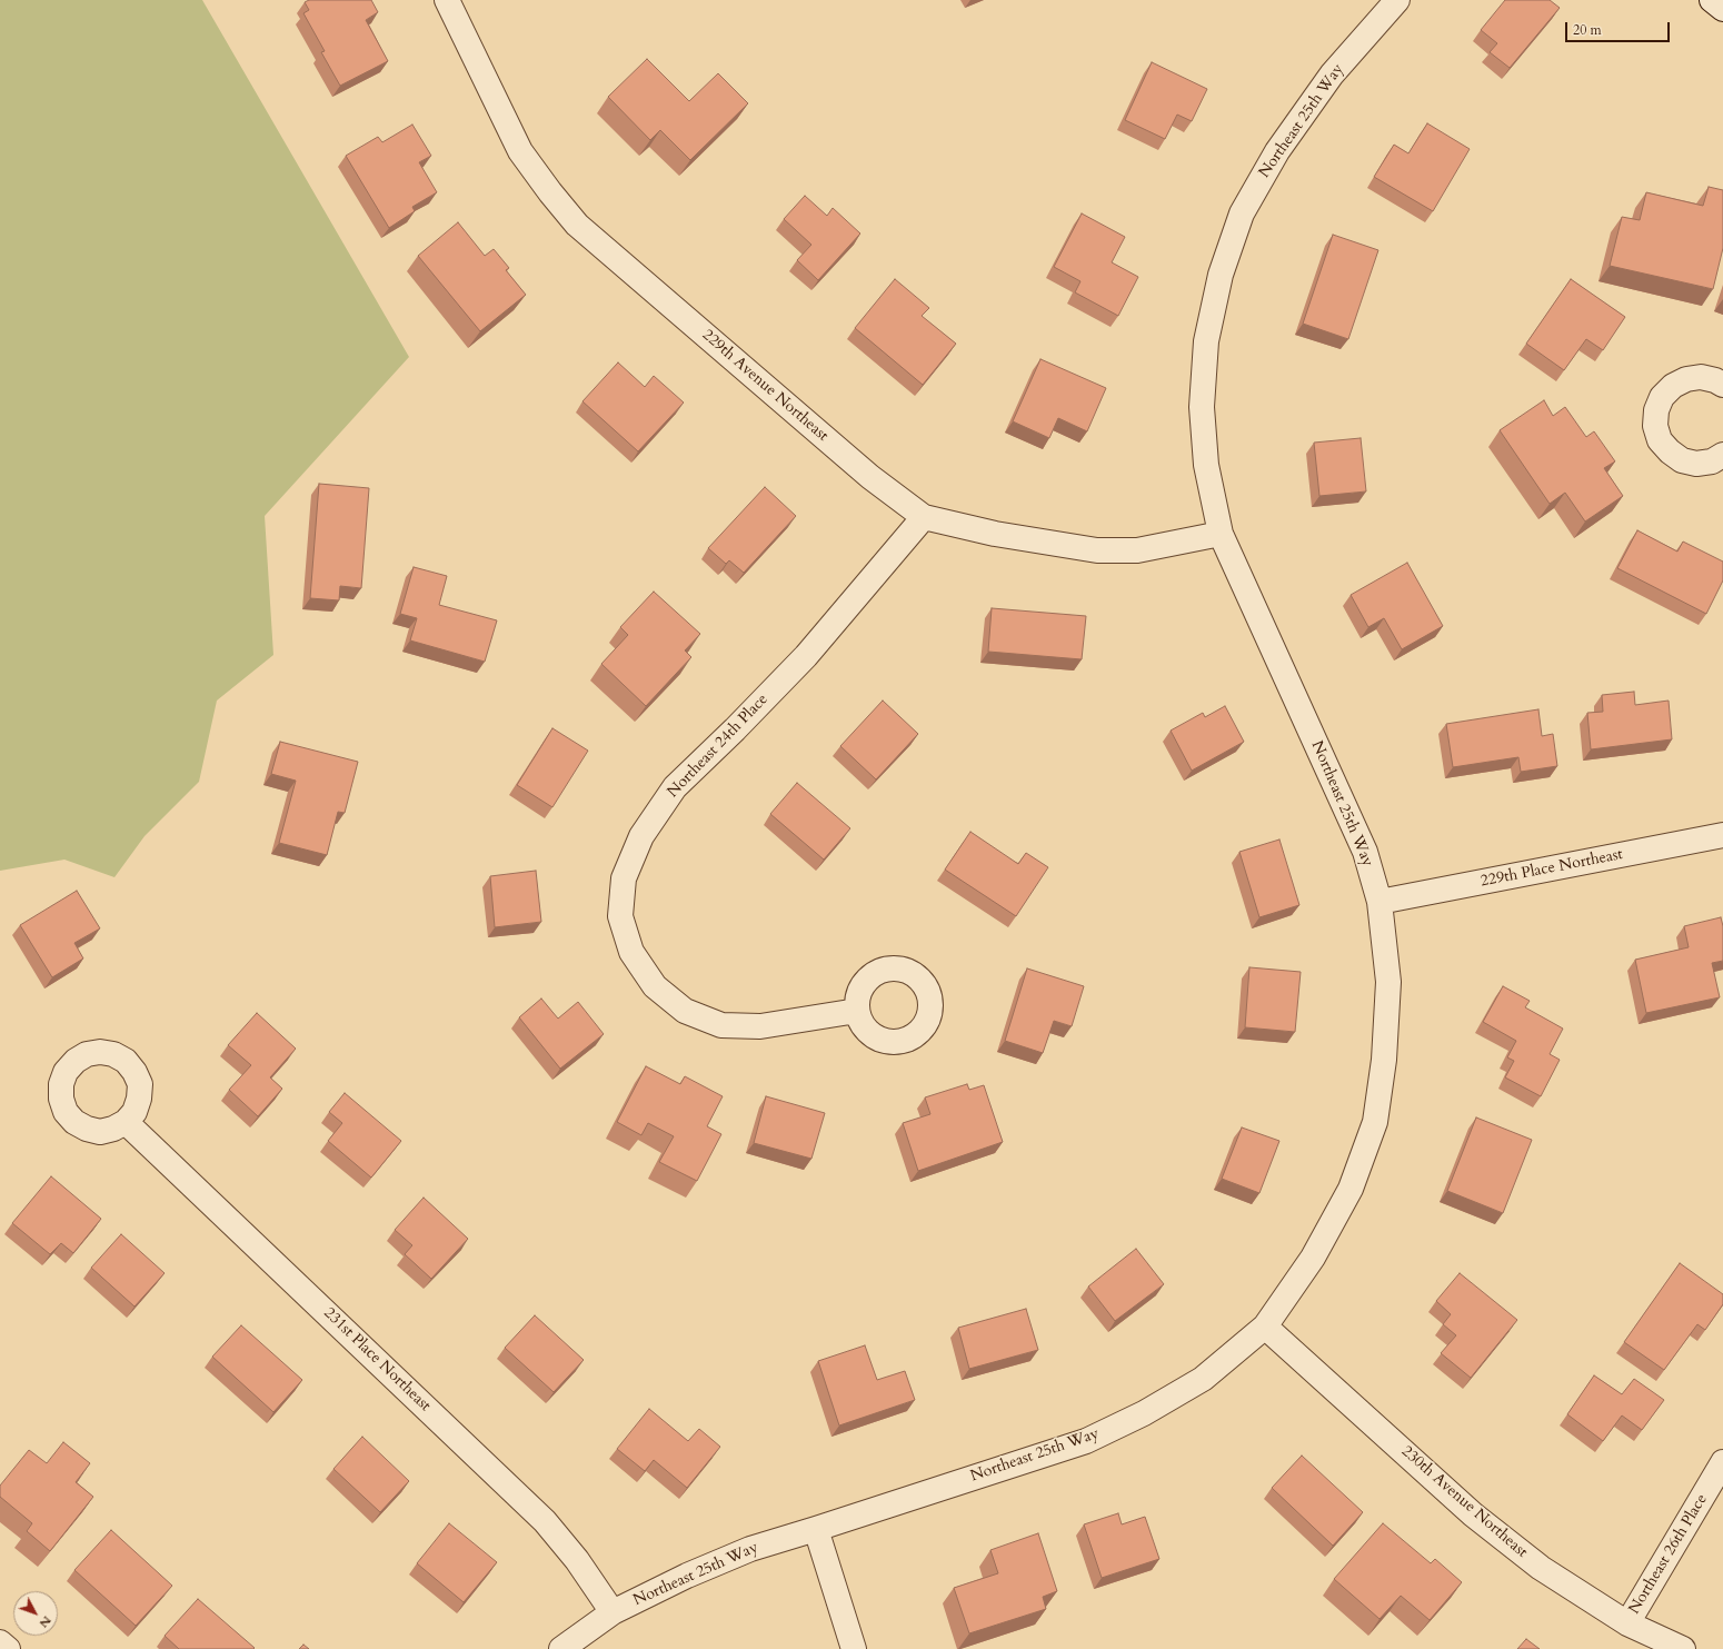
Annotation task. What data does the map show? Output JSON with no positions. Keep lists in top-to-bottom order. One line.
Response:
{"streets":{"street":["Northeast 25th Way","229th Avenue Northeast","Northeast 24th Place","229th Place Northeast","231st Place Northeast","230th Avenue Northeast","Northeast 26th Place"]},"crossings":[["Northeast 25th Way","229th Avenue Northeast"],["Northeast 25th Way","229th Place Northeast"],["Northeast 25th Way","231st Place Northeast"],["Northeast 25th Way","230th Avenue Northeast"],["229th Avenue Northeast","Northeast 24th Place"],["230th Avenue Northeast","Northeast 26th Place"]],"scale_bar":"20 m","north":"bottom right"}
